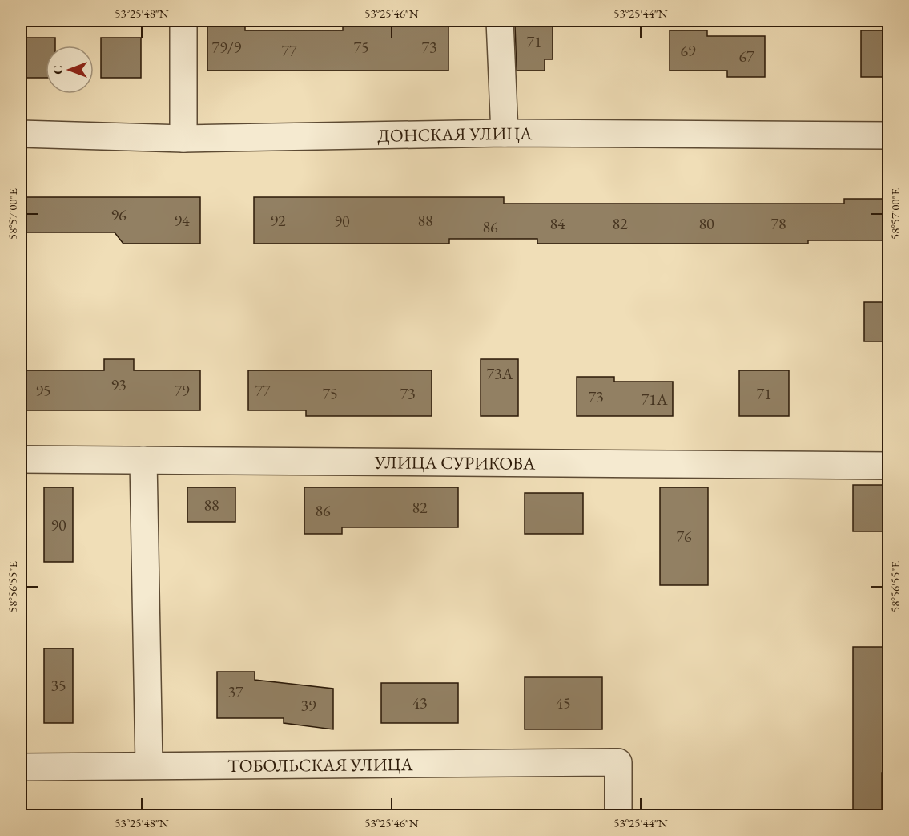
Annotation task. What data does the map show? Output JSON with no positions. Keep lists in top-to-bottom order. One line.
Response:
{"streets":{"street":["ДОНСКАЯ УЛИЦА","УЛИЦА СУРИКОВА","ТОБОЛЬСКАЯ УЛИЦА"]},"house_numbers":["71","79/9","75","73","77","69","67","96","94","92","88","90","84","82","80","78","86","73А","93","95","79","77","75","73","71","73","71А","88","82","86","90","76","35","37","43","45","39"],"north":"left","coordinates":["53°25'48\"N","53°25'46\"N","53°25'44\"N","58°57'00\"E","58°56'55\"E"]}
